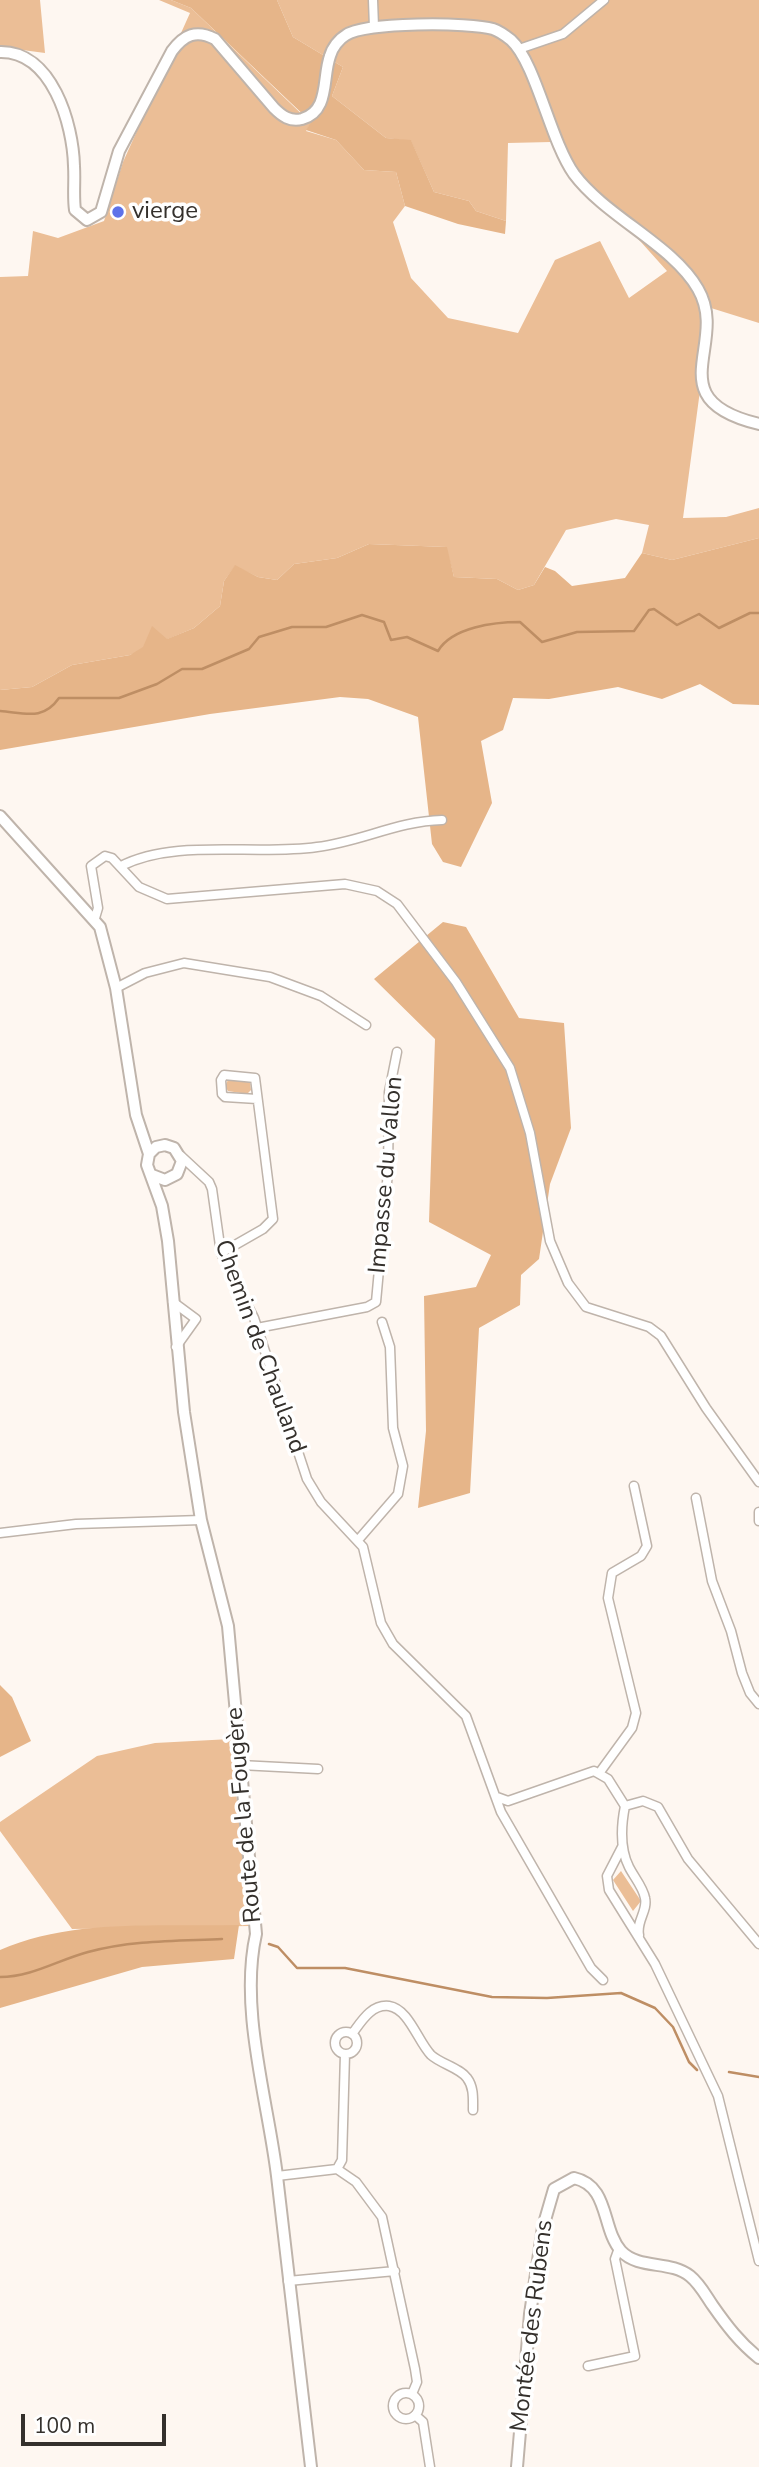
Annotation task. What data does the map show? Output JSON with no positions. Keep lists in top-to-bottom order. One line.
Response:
{"streets":{"street":["Impasse du Vallon","Chemin de Chauland","Route de la Fougère","Montée des Rubens"]},"crossings":[["Impasse du Vallon","Chemin de Chauland"],["Chemin de Chauland","Route de la Fougère"]],"places":["vierge"],"scale_bar":"100 m"}
